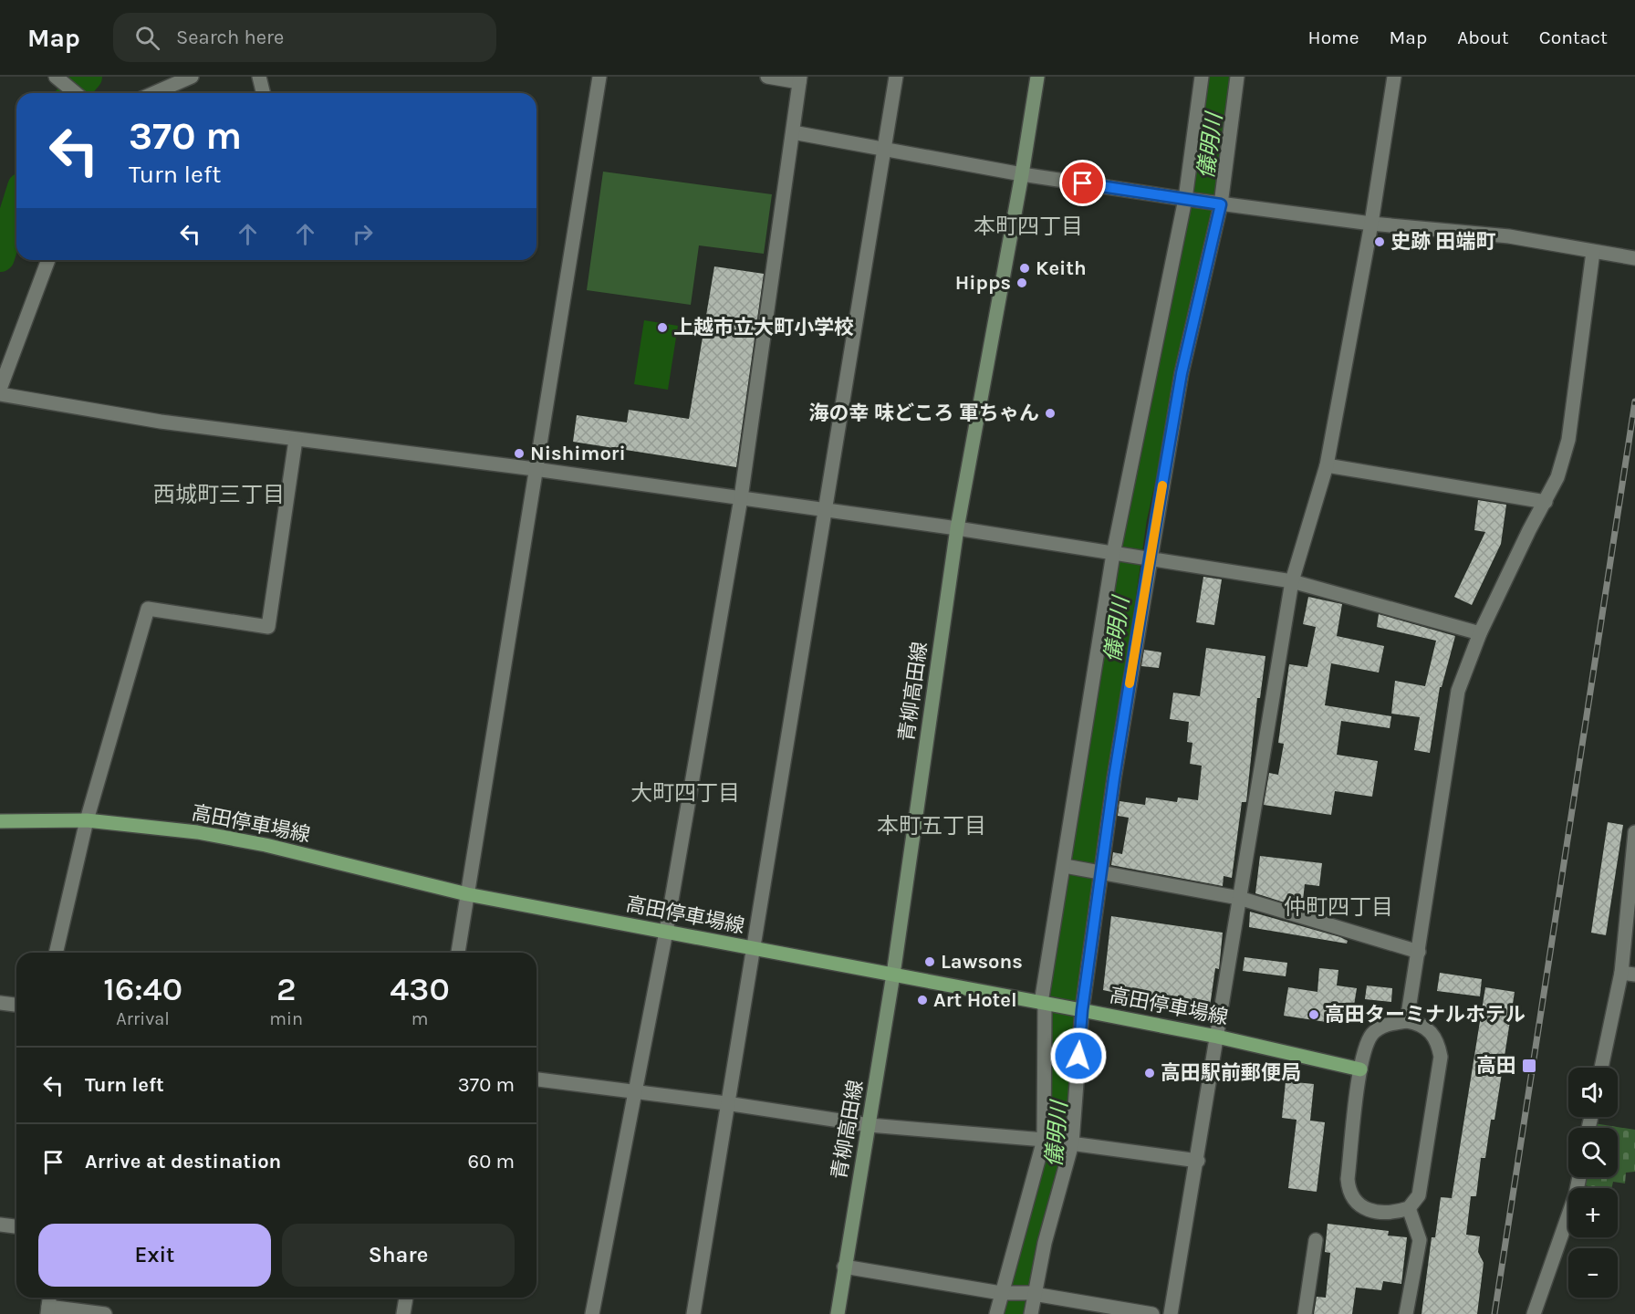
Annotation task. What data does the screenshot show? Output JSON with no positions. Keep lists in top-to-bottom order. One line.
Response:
{"streets":{"main road":["青柳高田線","高田停車場線"]},"crossings":[["青柳高田線","高田停車場線"]],"districts":["本町四丁目","西城町三丁目","大町四丁目","本町五丁目","仲町四丁目"],"water":["儀明川"],"places":{"other":["史跡 田端町","Keith","Hipps","上越市立大町小学校","海の幸 味どころ 軍ちゃん","Nishimori","Lawsons","Art Hotel","高田ターミナルホテル","高田駅前郵便局"],"transit":["高田"]},"page":{"header":"Map","search":"Search here","nav":["Home","Map","About","Contact"],"turn":["370 m","Turn left"],"eta":["16:40","Arrival","2","min","430","m"],"list":[{"name":"Turn left","value":"370 m"},{"name":"Arrive at destination","value":"60 m"}],"map_buttons":["+","−"],"buttons":["Exit","Share"]}}
